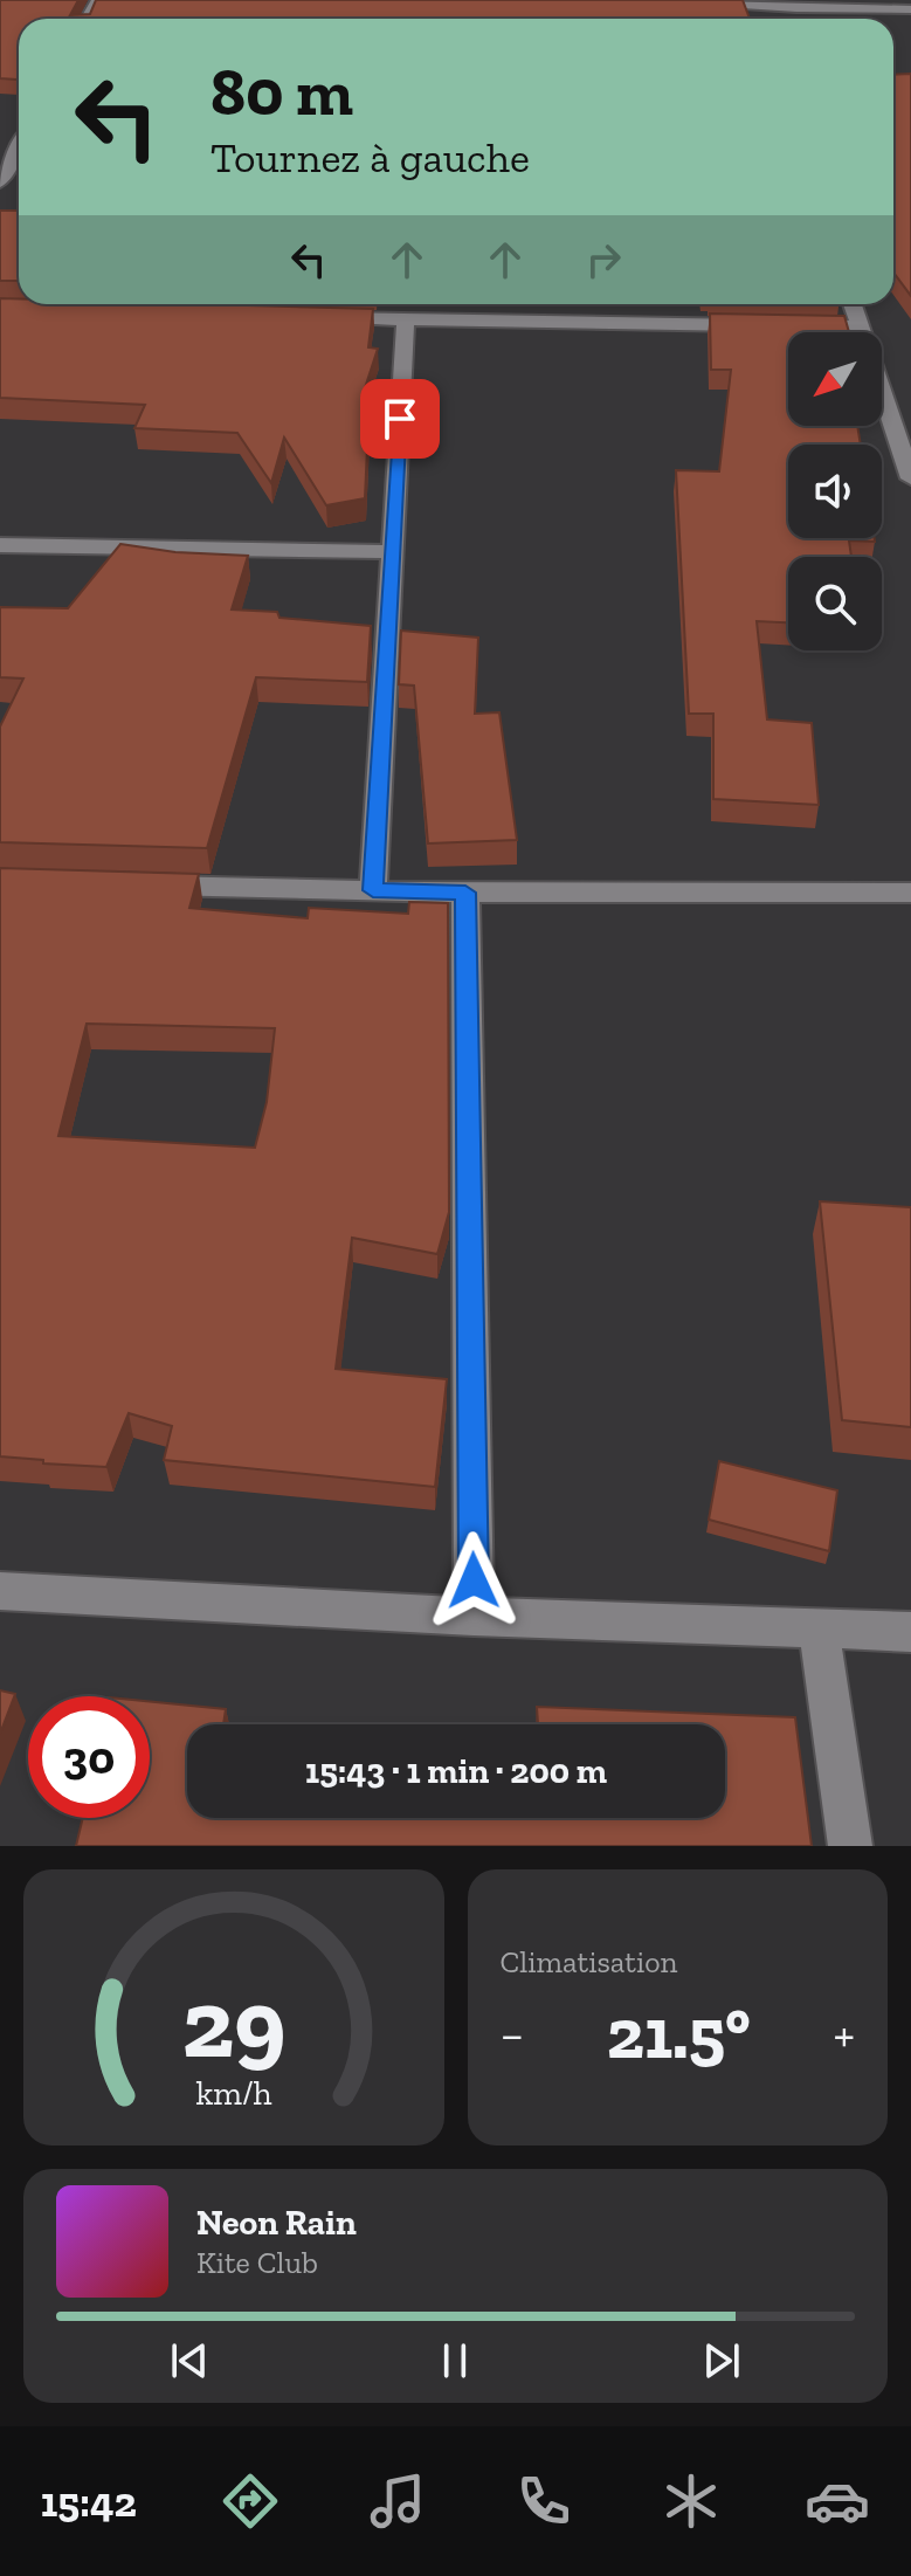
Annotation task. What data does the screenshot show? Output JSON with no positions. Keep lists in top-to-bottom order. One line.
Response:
{"north":"bottom left","page":{"turn":["80 m","Tournez à gauche"],"limit":"30","trip":"15:43 · 1 min · 200 m","tile":"Climatisation","heat":["−","21.5°","+"],"song":["Neon Rain","Kite Club"],"tabs":"15:42","gauge":["29","km/h"]}}
